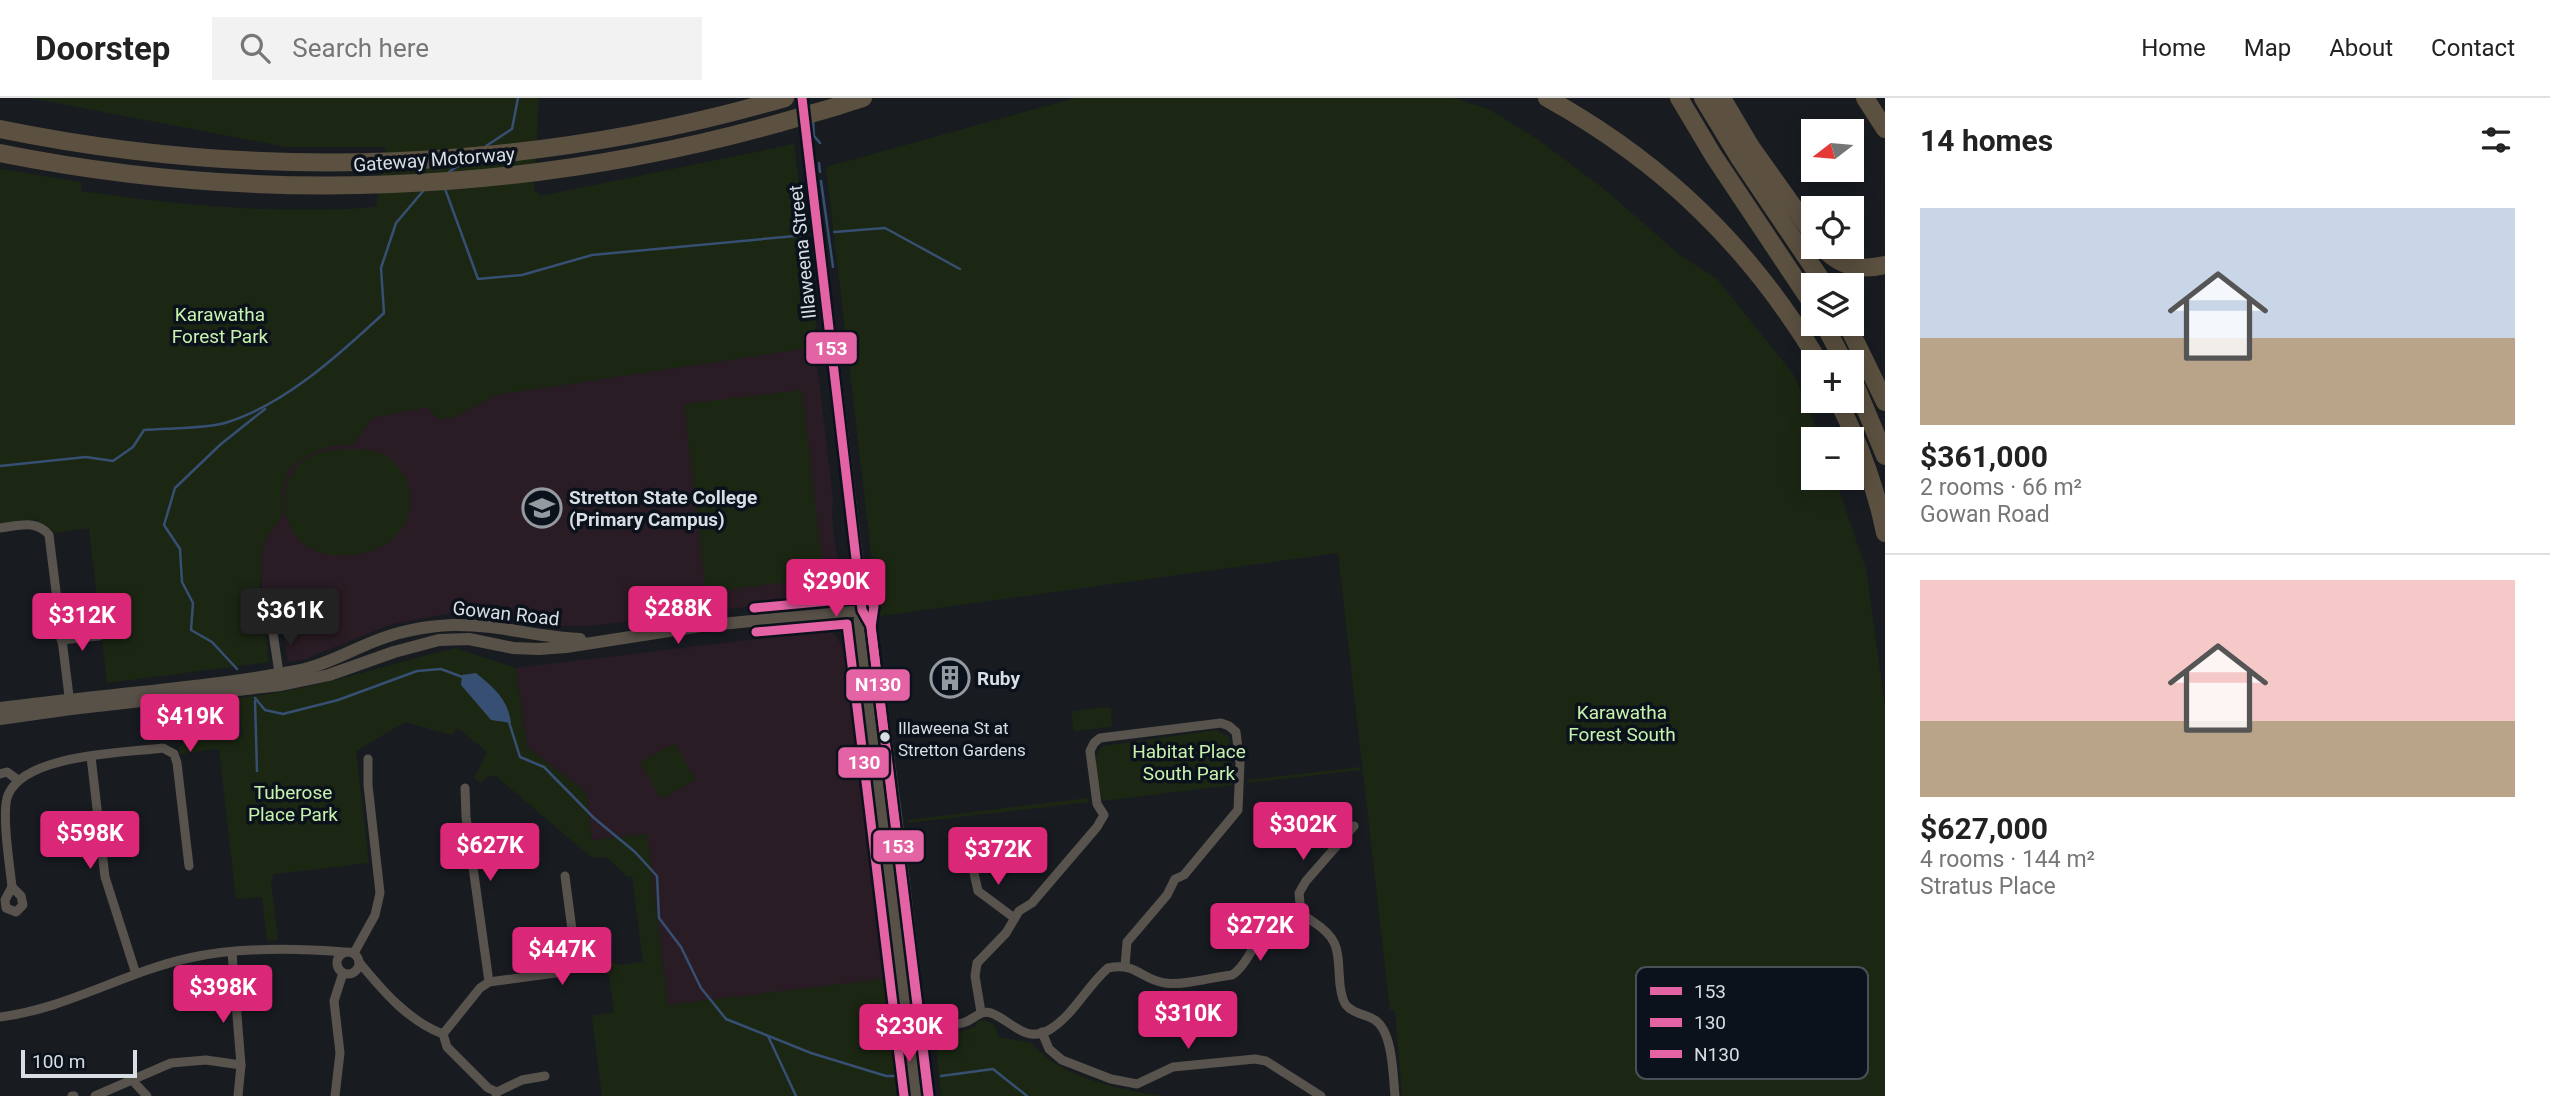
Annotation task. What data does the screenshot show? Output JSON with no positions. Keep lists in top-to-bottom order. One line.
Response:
{"streets":{"highway":["Gateway Motorway"],"main road":["Illaweena Street","Gowan Road"]},"crossings":[["Illaweena Street","Gowan Road"]],"parks":["Karawatha Forest Park","Karawatha Forest South","Habitat Place South Park","Tuberose Place Park"],"places":{"school or university":["Stretton State College (Primary Campus)"],"building":["Ruby"],"other":["Illaweena St at Stretton Gardens"]},"lines":["transit line 153","transit line N130","transit line 130"],"legend":["153","130","N130"],"scale_bar":"100 m","north":"left","page":{"header":"Doorstep","search":"Search here","nav":["Home","Map","About","Contact"],"heading":"14 homes","map_buttons":["+","−"],"list":[{"name":"$361,000","note":"2 rooms · 66 m² · Gowan Road"},{"name":"$627,000","note":"4 rooms · 144 m² · Stratus Place"}],"price":["$290K","$288K","$361K","$312K","$419K","$302K","$598K","$627K","$372K","$272K","$447K","$398K","$310K","$230K"],"scale":"100 m"}}
